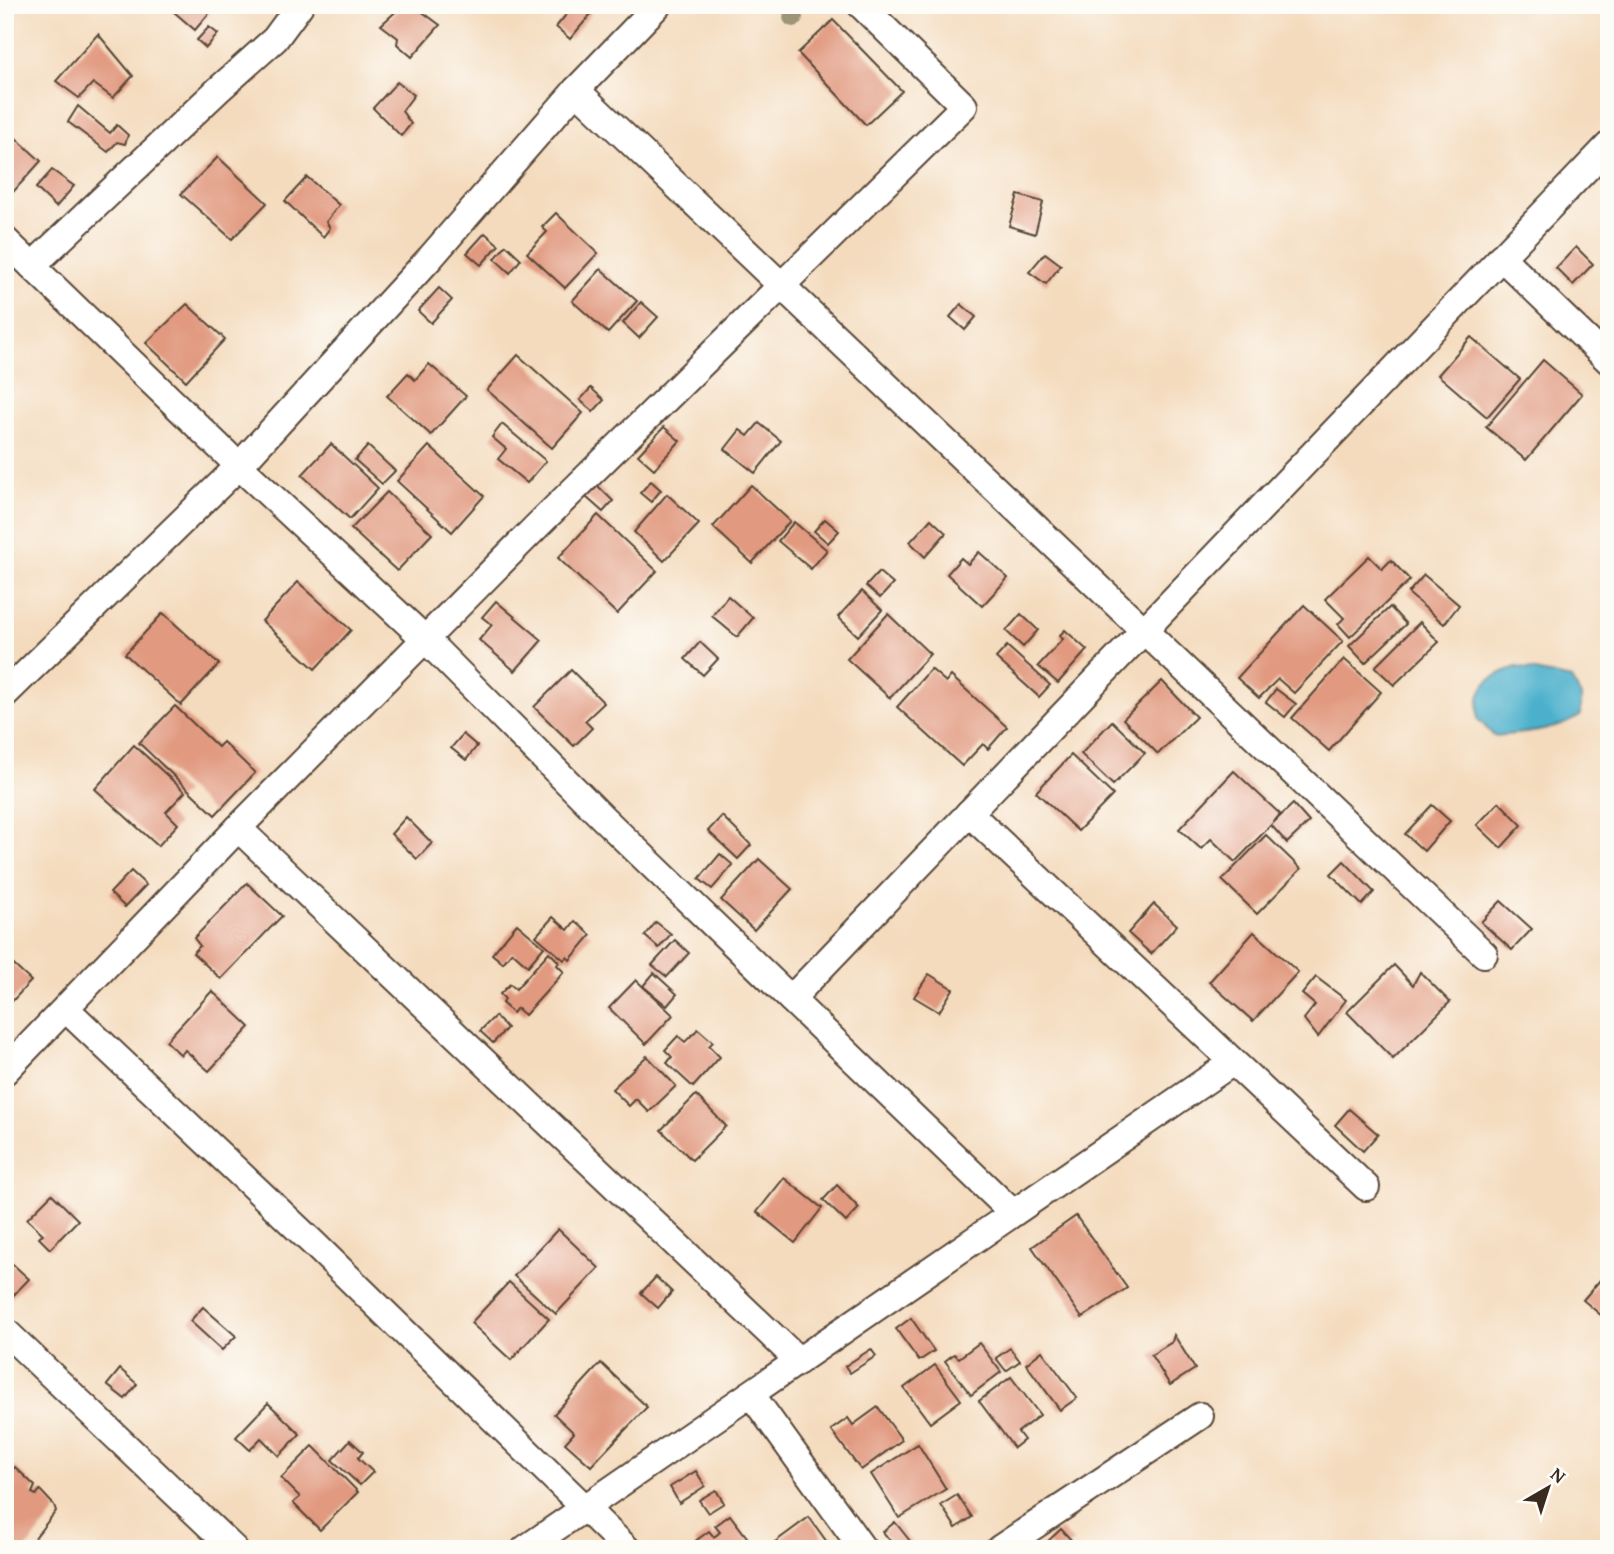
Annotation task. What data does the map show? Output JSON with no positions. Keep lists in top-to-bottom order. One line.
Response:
{"north":"top right"}
